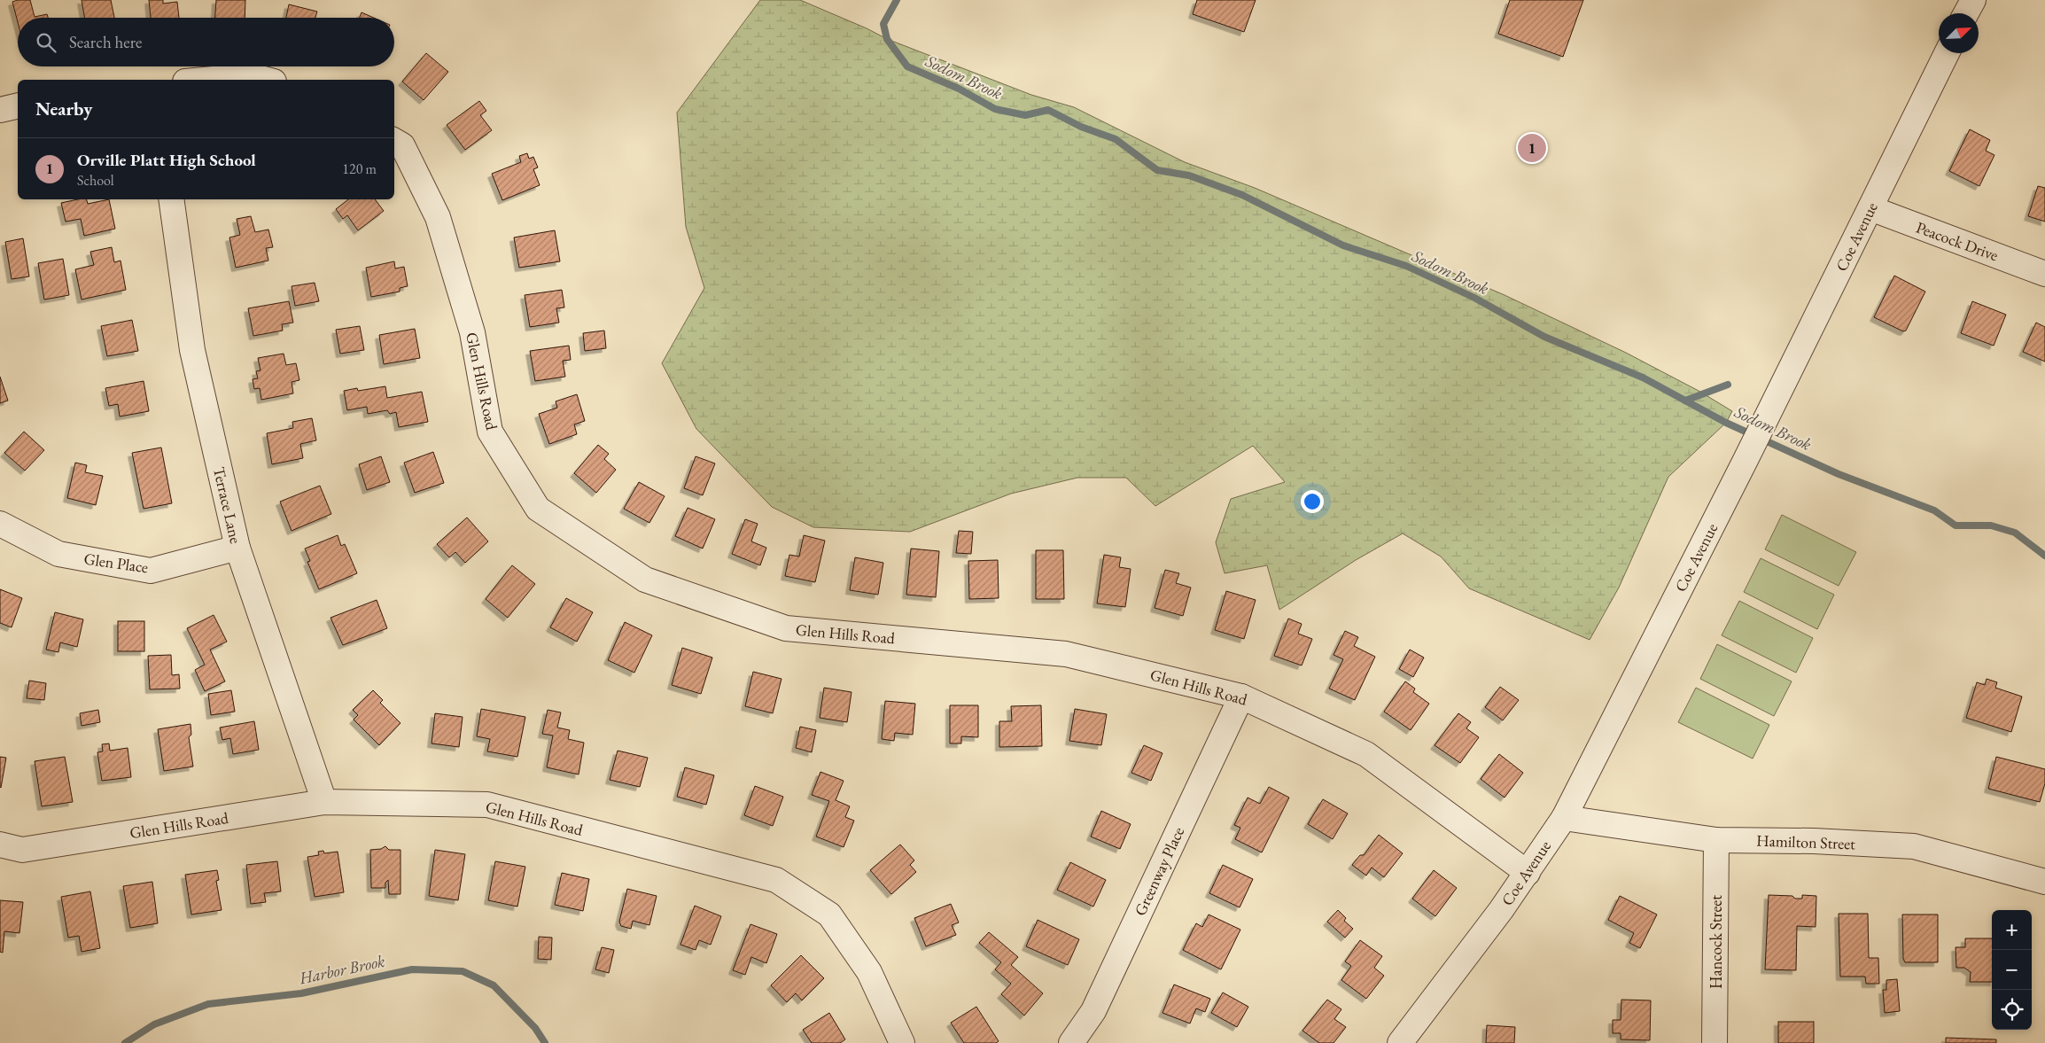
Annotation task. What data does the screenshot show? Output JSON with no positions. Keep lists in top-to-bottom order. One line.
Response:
{"streets":{"street":["Coe Avenue","Peacock Drive","Glen Hills Road","Terrace Lane","Glen Place","Hamilton Street","Greenway Place","Hancock Street"]},"crossings":[["Coe Avenue","Peacock Drive"],["Coe Avenue","Glen Hills Road"],["Coe Avenue","Hamilton Street"],["Glen Hills Road","Terrace Lane"],["Glen Hills Road","Greenway Place"],["Terrace Lane","Glen Place"],["Hamilton Street","Hancock Street"]],"water":["Sodom Brook","Harbor Brook"],"north":"top right","page":{"search":"Search here","heading":"Nearby","pins":"1","list":[{"mark":"1","name":"Orville Platt High School","note":"School","value":"120 m"}],"map_buttons":["+","−"]}}
